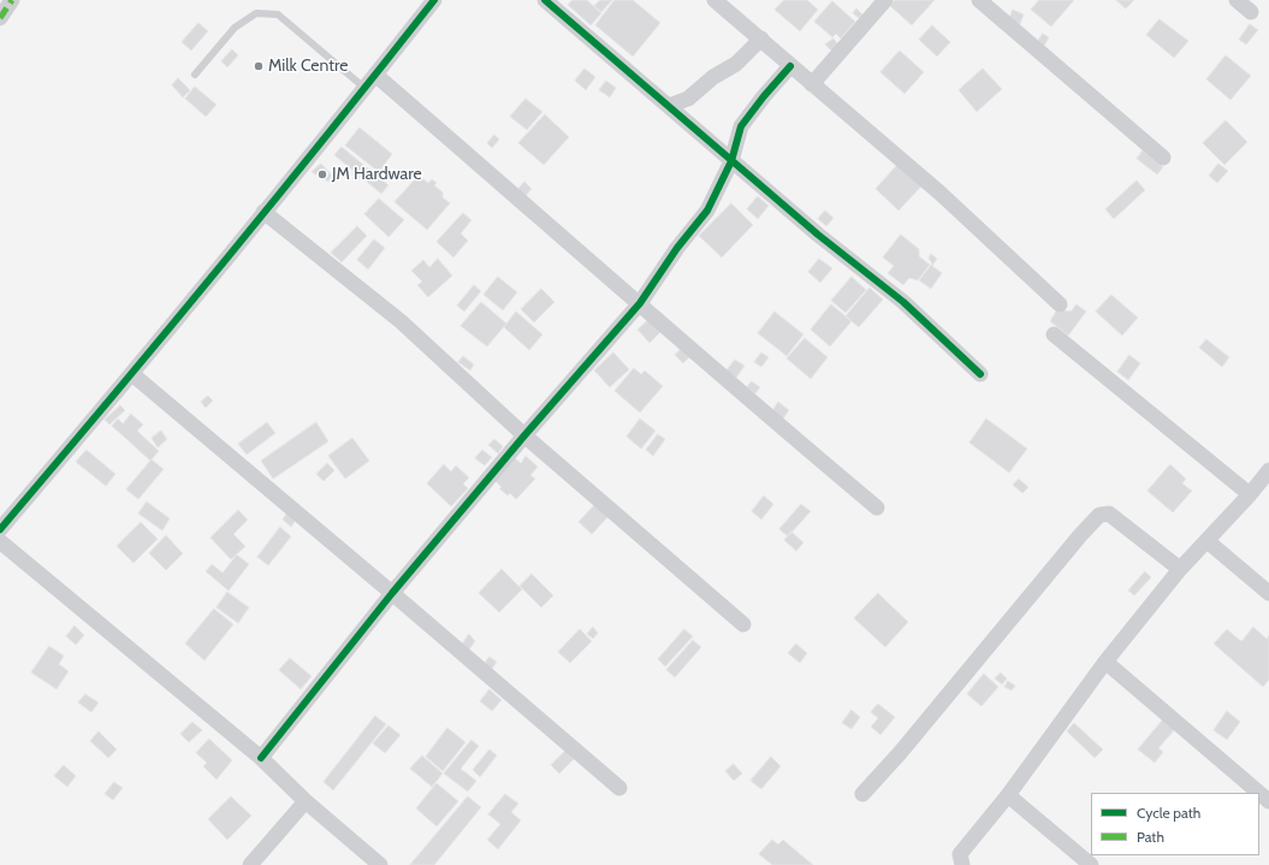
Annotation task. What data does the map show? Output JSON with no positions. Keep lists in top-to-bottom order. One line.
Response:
{"places":["Milk Centre","JM Hardware"],"legend":["Cycle path","Path"]}
